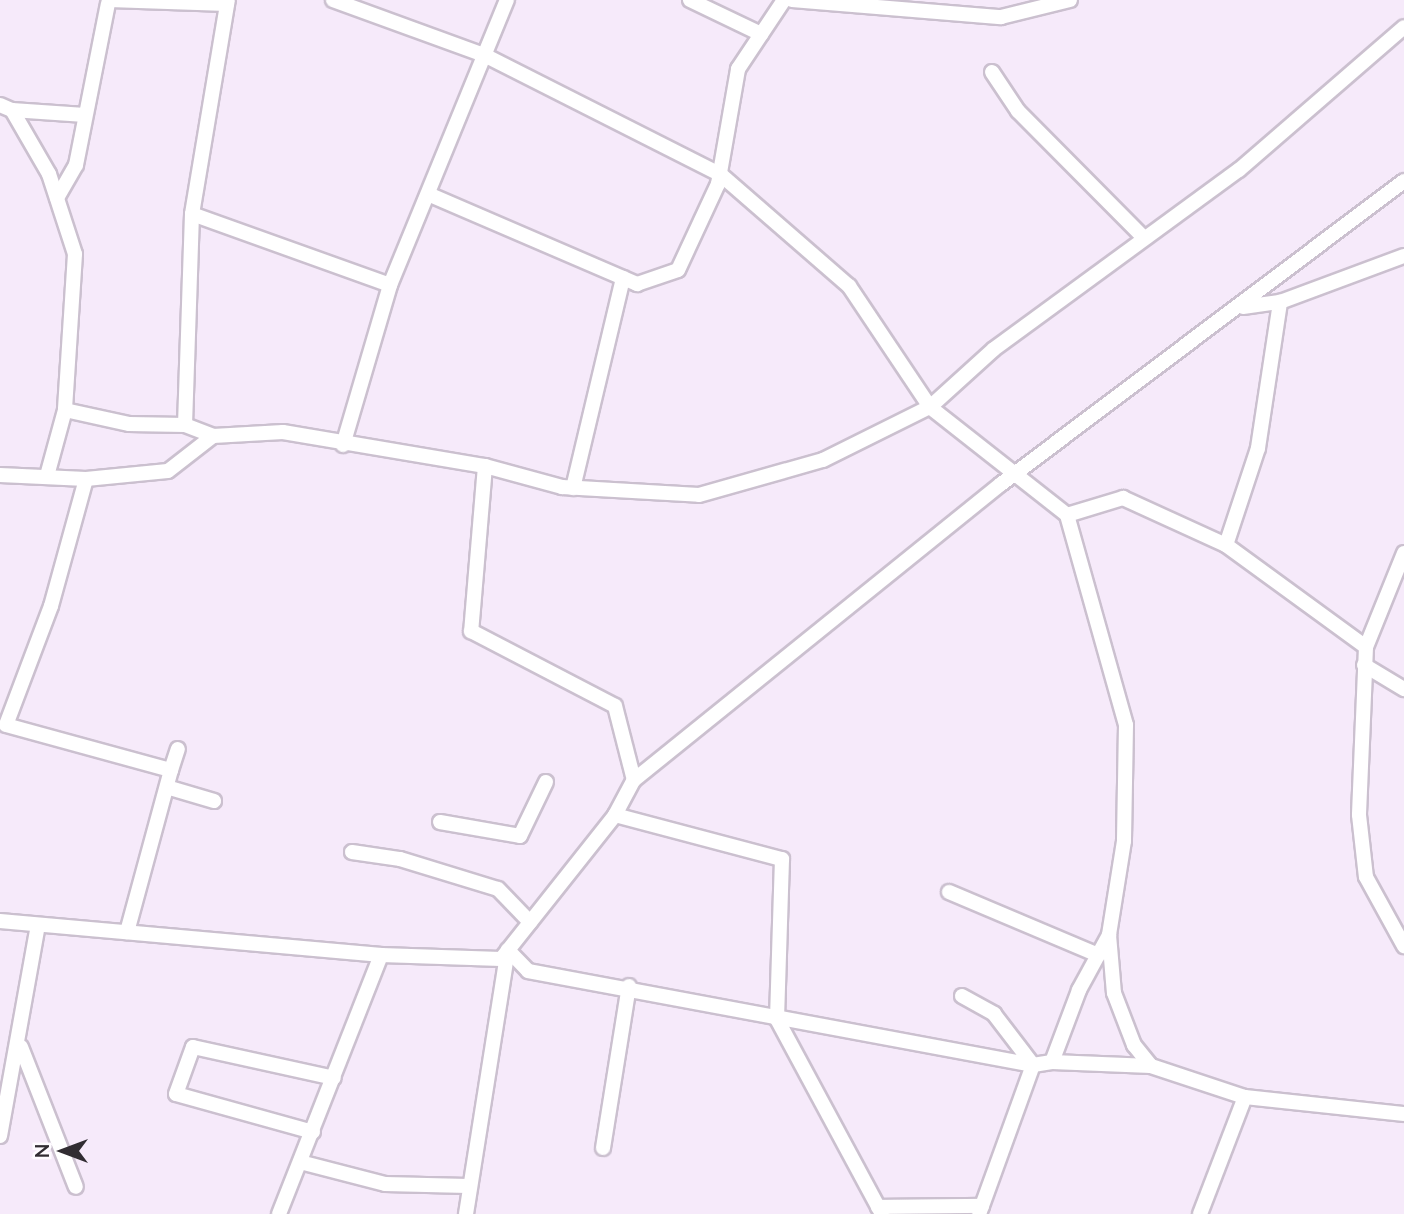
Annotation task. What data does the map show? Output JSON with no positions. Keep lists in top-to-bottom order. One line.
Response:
{"north":"left"}
